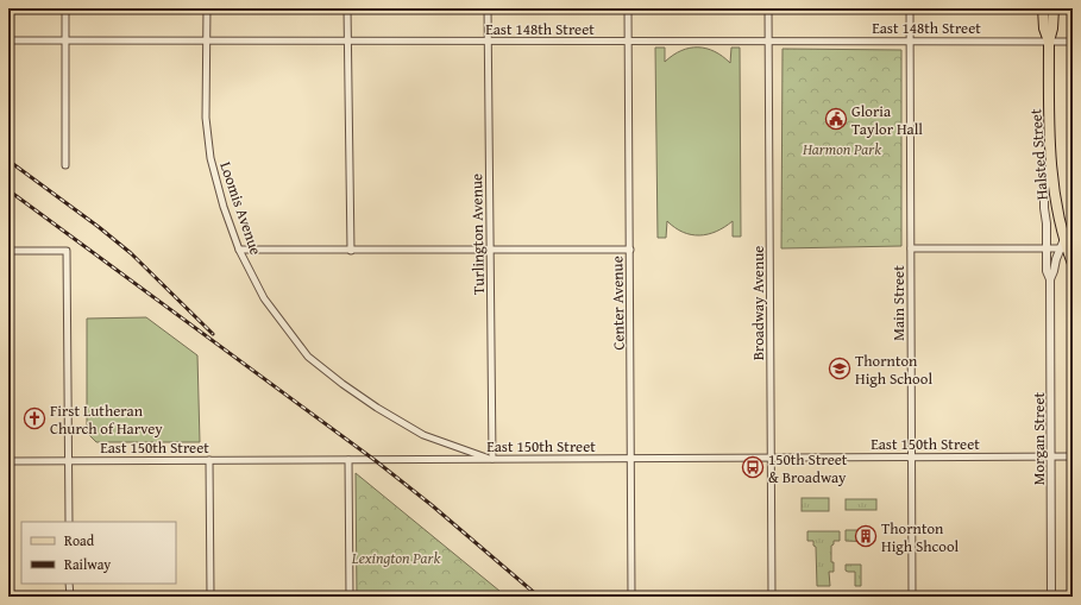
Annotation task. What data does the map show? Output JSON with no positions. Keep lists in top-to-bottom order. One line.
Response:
{"streets":{"main road":["Halsted Street"],"street":["East 148th Street","Loomis Avenue","Turlington Avenue","Center Avenue","Broadway Avenue","Main Street","Morgan Street","East 150th Street"]},"crossings":[["East 148th Street","Halsted Street"],["East 148th Street","Loomis Avenue"],["East 148th Street","Turlington Avenue"],["East 148th Street","Center Avenue"],["East 148th Street","Broadway Avenue"],["East 148th Street","Main Street"],["Halsted Street","Morgan Street"],["Loomis Avenue","Turlington Avenue"],["Loomis Avenue","East 150th Street"],["Turlington Avenue","East 150th Street"],["Center Avenue","East 150th Street"],["Broadway Avenue","East 150th Street"],["Main Street","East 150th Street"],["Morgan Street","East 150th Street"]],"parks":["Harmon Park","Lexington Park"],"places":{"public building":["Gloria Taylor Hall"],"school or university":["Thornton High School"],"church":["First Lutheran Church of Harvey"],"bus stop":["150th Street & Broadway"],"building":["Thornton High Shcool"]},"legend":["Road","Railway"]}
